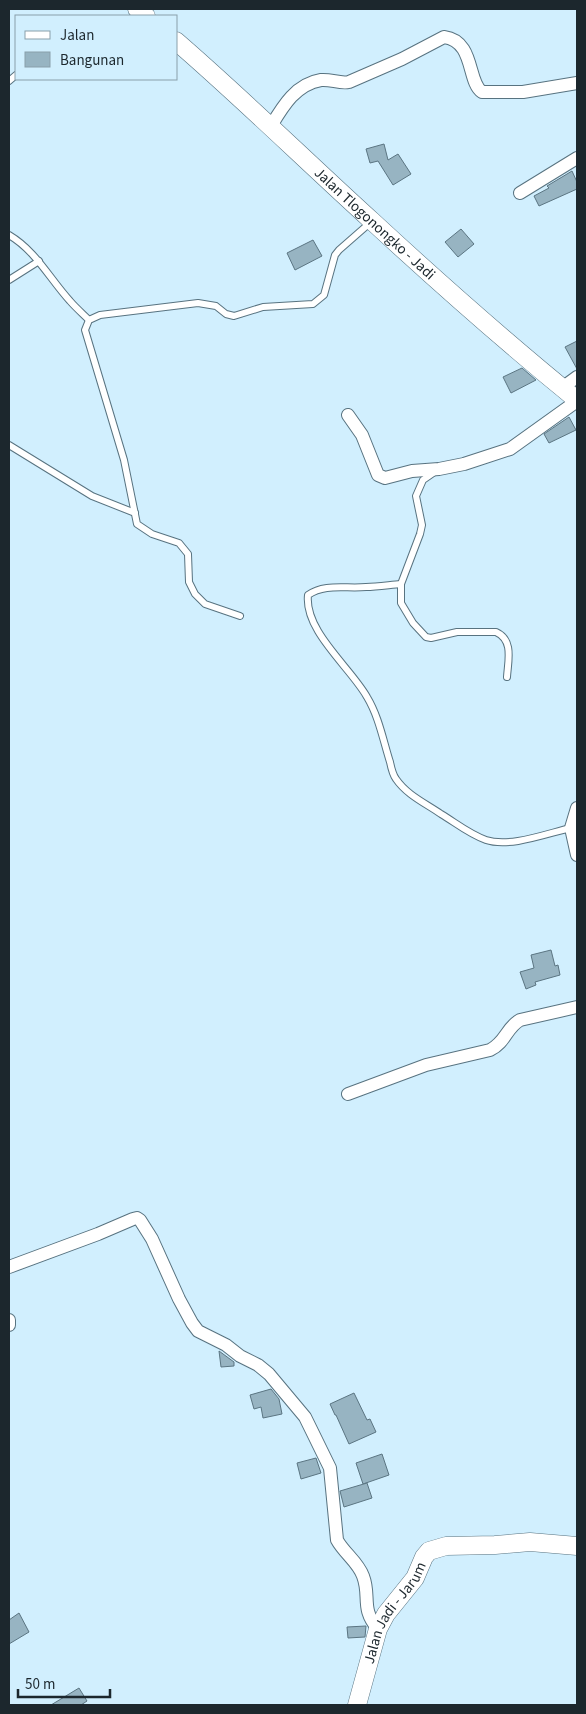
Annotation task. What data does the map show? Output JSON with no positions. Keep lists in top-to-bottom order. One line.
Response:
{"streets":{"street":["Jalan Tlogonongko - Jadi","Jalan Jadi - Jarum"]},"legend":["Jalan","Bangunan"],"scale_bar":"50 m"}
